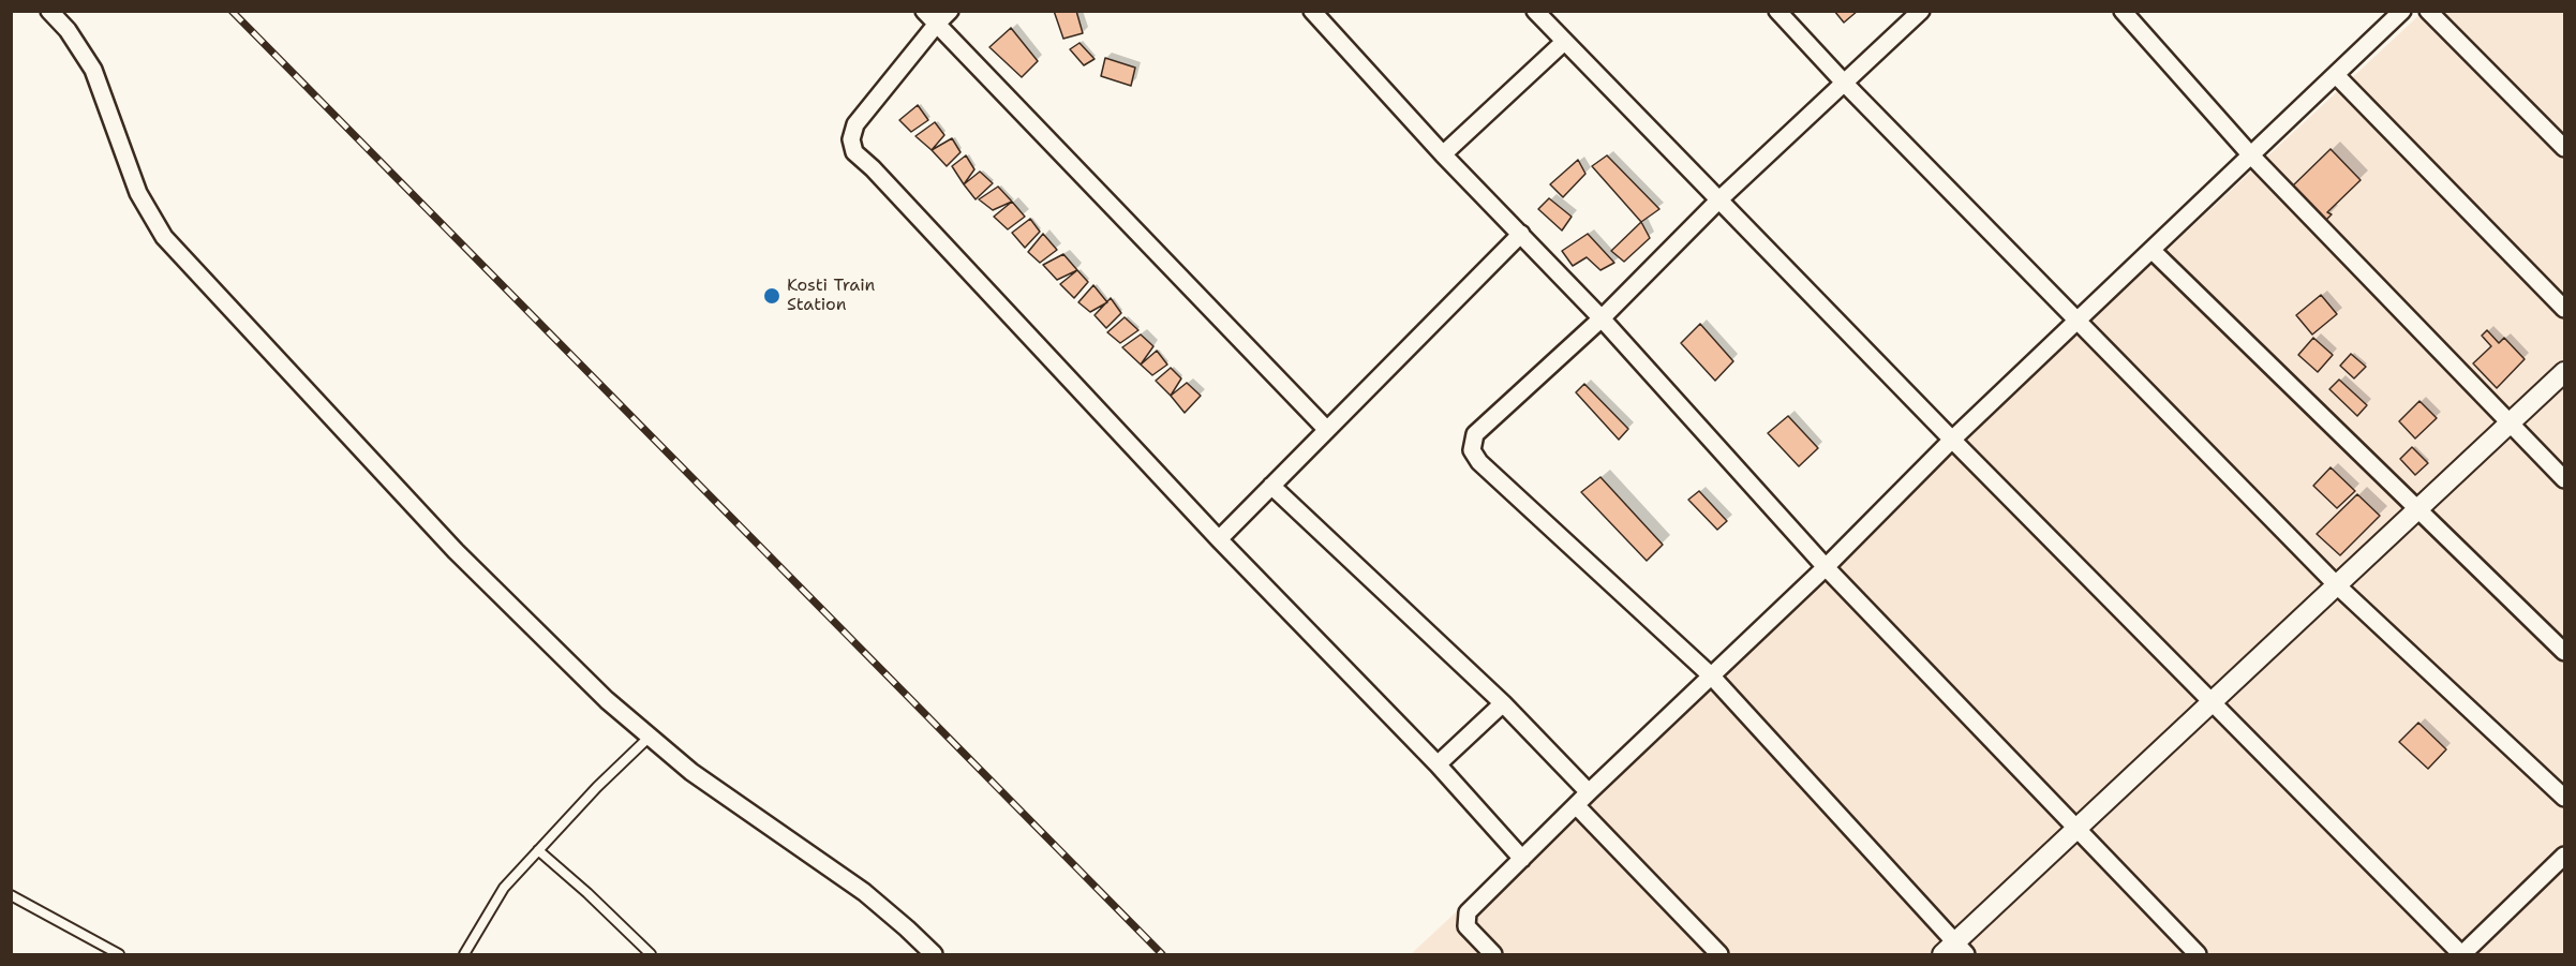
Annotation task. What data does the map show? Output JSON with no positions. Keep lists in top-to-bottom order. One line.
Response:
{"places":["Kosti Train Station"]}
